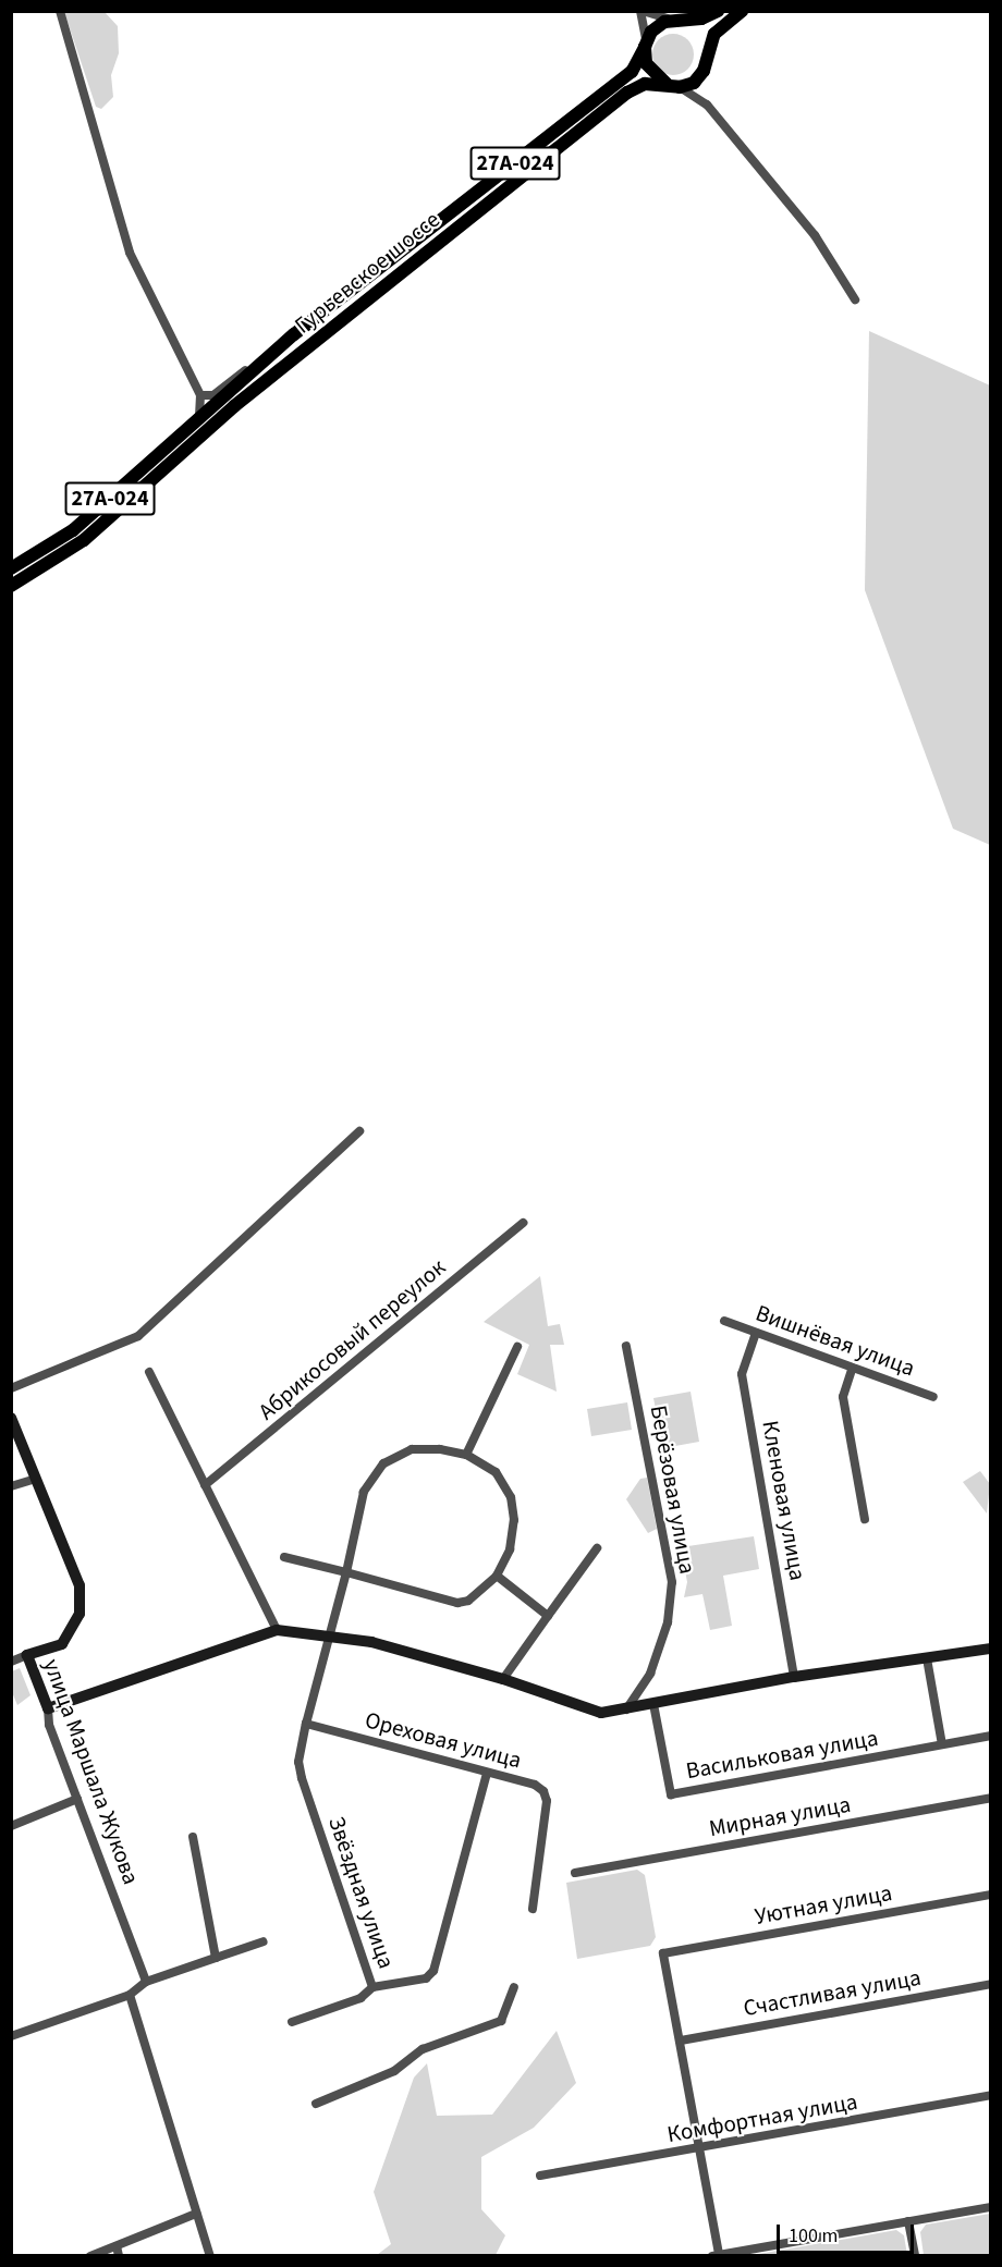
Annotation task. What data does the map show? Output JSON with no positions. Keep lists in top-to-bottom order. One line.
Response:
{"streets":{"main road":["27А-024","Гурьевское шоссе"],"street":["Абрикосовый переулок","Вишнёвая улица","Берёзовая улица","Кленовая улица","Ореховая улица","Васильковая улица","улица Маршала Жукова","Мирная улица","Звёздная улица","Уютная улица","Счастливая улица","Комфортная улица"]},"crossings":[["Вишнёвая улица","Кленовая улица"],["Ореховая улица","Звёздная улица"],["Уютная улица","Счастливая улица"]],"scale_bar":"100 m"}
